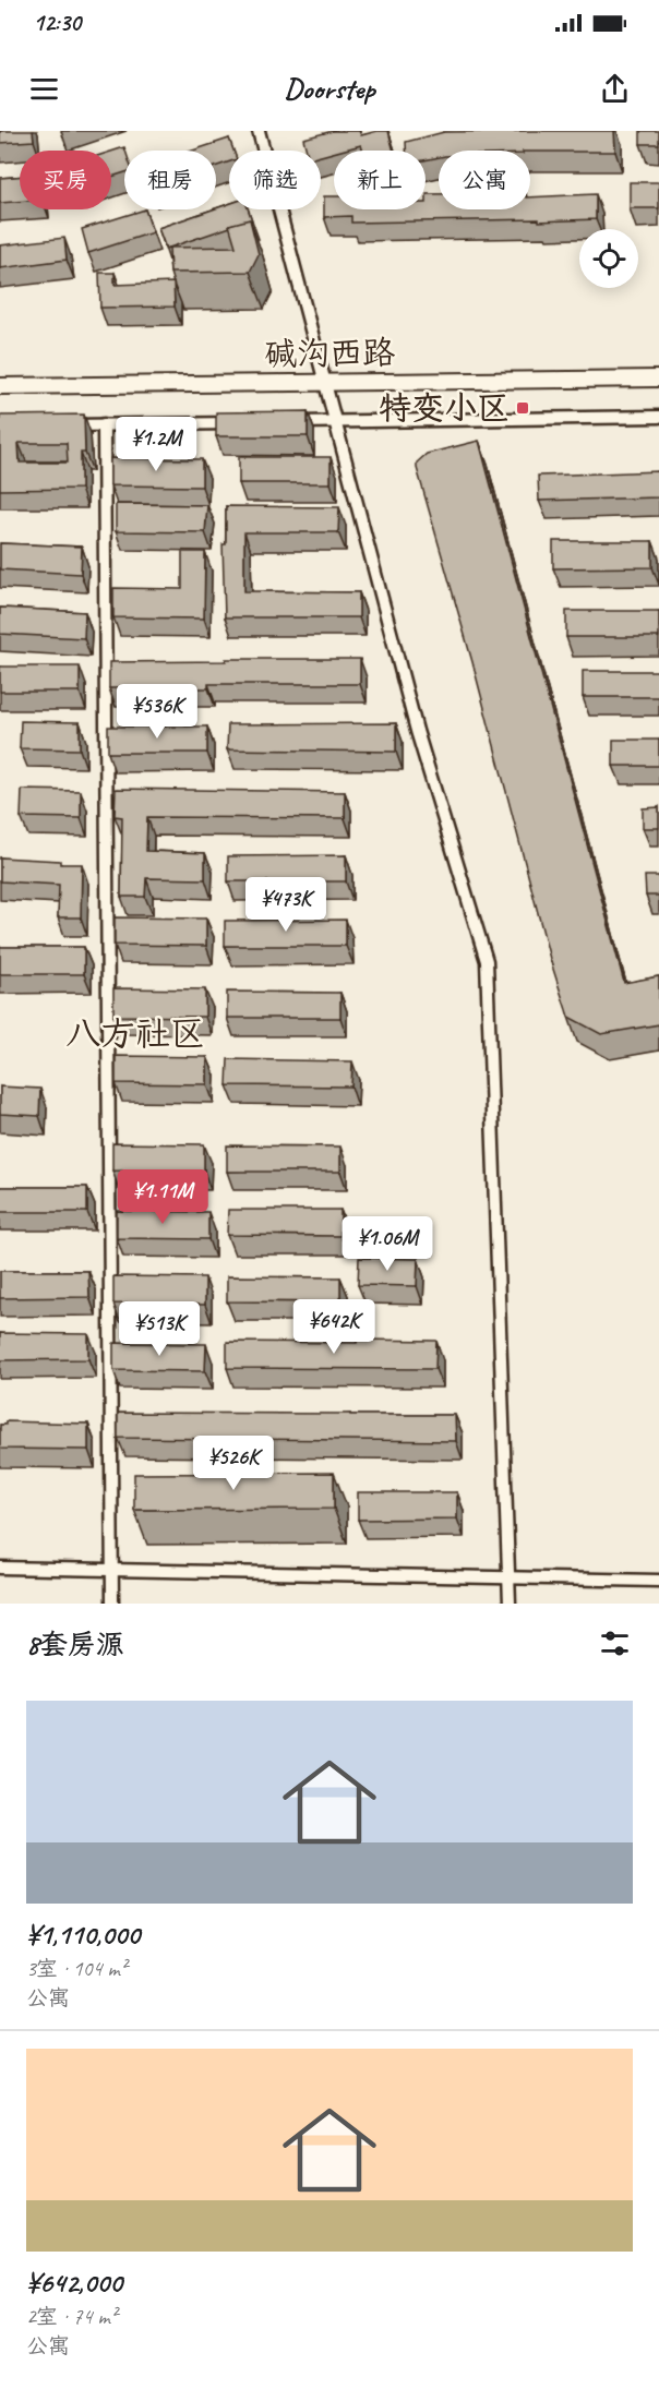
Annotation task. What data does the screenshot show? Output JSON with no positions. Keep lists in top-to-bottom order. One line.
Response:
{"streets":{"street":["碱沟西路"]},"districts":["八方社区"],"places":{"transit":["特变小区"]},"page":{"status":"12:30","header":"Doorstep","chip":["买房","租房","筛选","新上","公寓"],"price":["¥1.2M","¥536K","¥473K","¥1.11M","¥1.06M","¥642K","¥513K","¥526K"],"heading":"8套房源","list":[{"name":"¥1,110,000","note":"3室 · 104 m² · 公寓"},{"name":"¥642,000","note":"2室 · 74 m² · 公寓"}]}}
